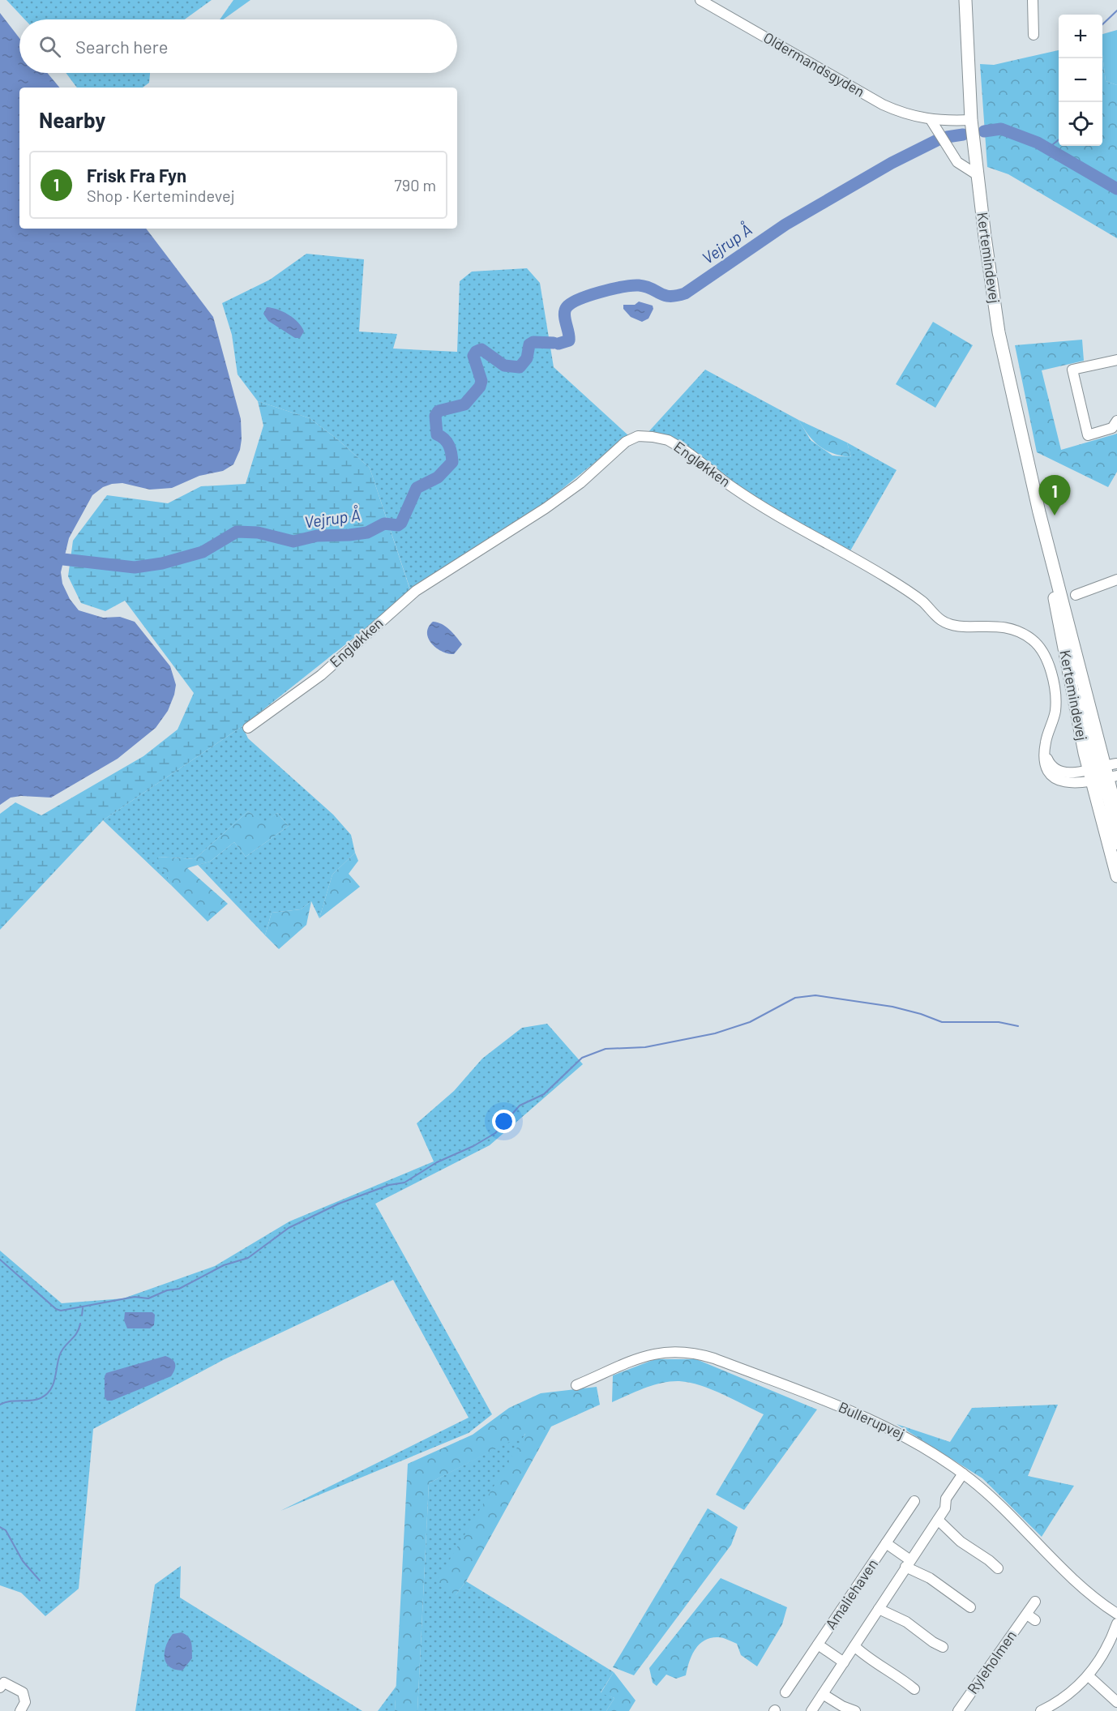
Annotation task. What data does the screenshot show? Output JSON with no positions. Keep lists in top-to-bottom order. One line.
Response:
{"streets":{"main road":["Kertemindevej"],"street":["Oldermandsgyden","Engløkken","Bullerupvej","Amaliehaven","Ryleholmen"]},"crossings":[["Oldermandsgyden","Kertemindevej"],["Bullerupvej","Amaliehaven"]],"water":["Vejrup Å"],"page":{"map_buttons":["+","−"],"search":"Search here","heading":"Nearby","list":[{"mark":"1","name":"Frisk Fra Fyn","note":"Shop · Kertemindevej","value":"790 m"}],"pins":"1"}}
